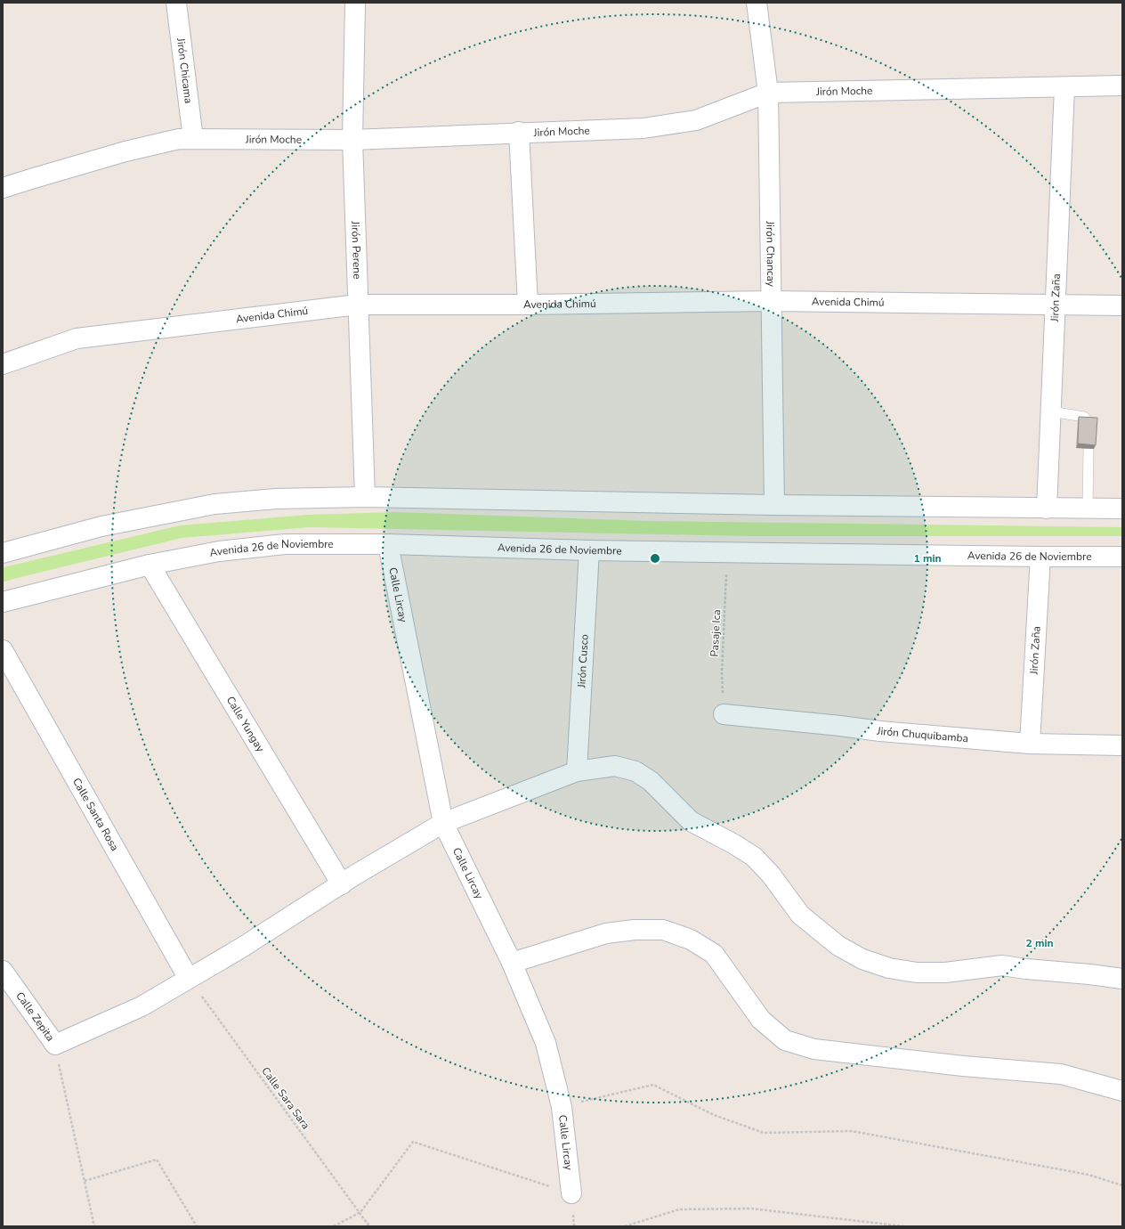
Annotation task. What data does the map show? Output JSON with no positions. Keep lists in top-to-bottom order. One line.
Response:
{"streets":{"street":["Jirón Chicama","Jirón Moche","Jirón Perene","Jirón Chancay","Jirón Zaña","Avenida Chimú","Avenida 26 de Noviembre","Calle Lircay","Jirón Cusco","Calle Yungay","Jirón Chuquibamba","Calle Santa Rosa","Calle Zepita"],"path":["Pasaje Ica","Calle Sara Sara"]},"crossings":[["Jirón Chicama","Jirón Moche"],["Jirón Moche","Jirón Perene"],["Jirón Moche","Jirón Chancay"],["Jirón Moche","Jirón Zaña"],["Jirón Perene","Avenida Chimú"],["Jirón Chancay","Avenida Chimú"],["Jirón Zaña","Avenida Chimú"],["Jirón Zaña","Avenida 26 de Noviembre"],["Jirón Zaña","Jirón Chuquibamba"],["Avenida 26 de Noviembre","Calle Lircay"],["Avenida 26 de Noviembre","Pasaje Ica"],["Avenida 26 de Noviembre","Jirón Cusco"],["Avenida 26 de Noviembre","Calle Yungay"],["Pasaje Ica","Jirón Chuquibamba"],["Calle Santa Rosa","Calle Sara Sara"]],"rings":["1 min","2 min"]}
